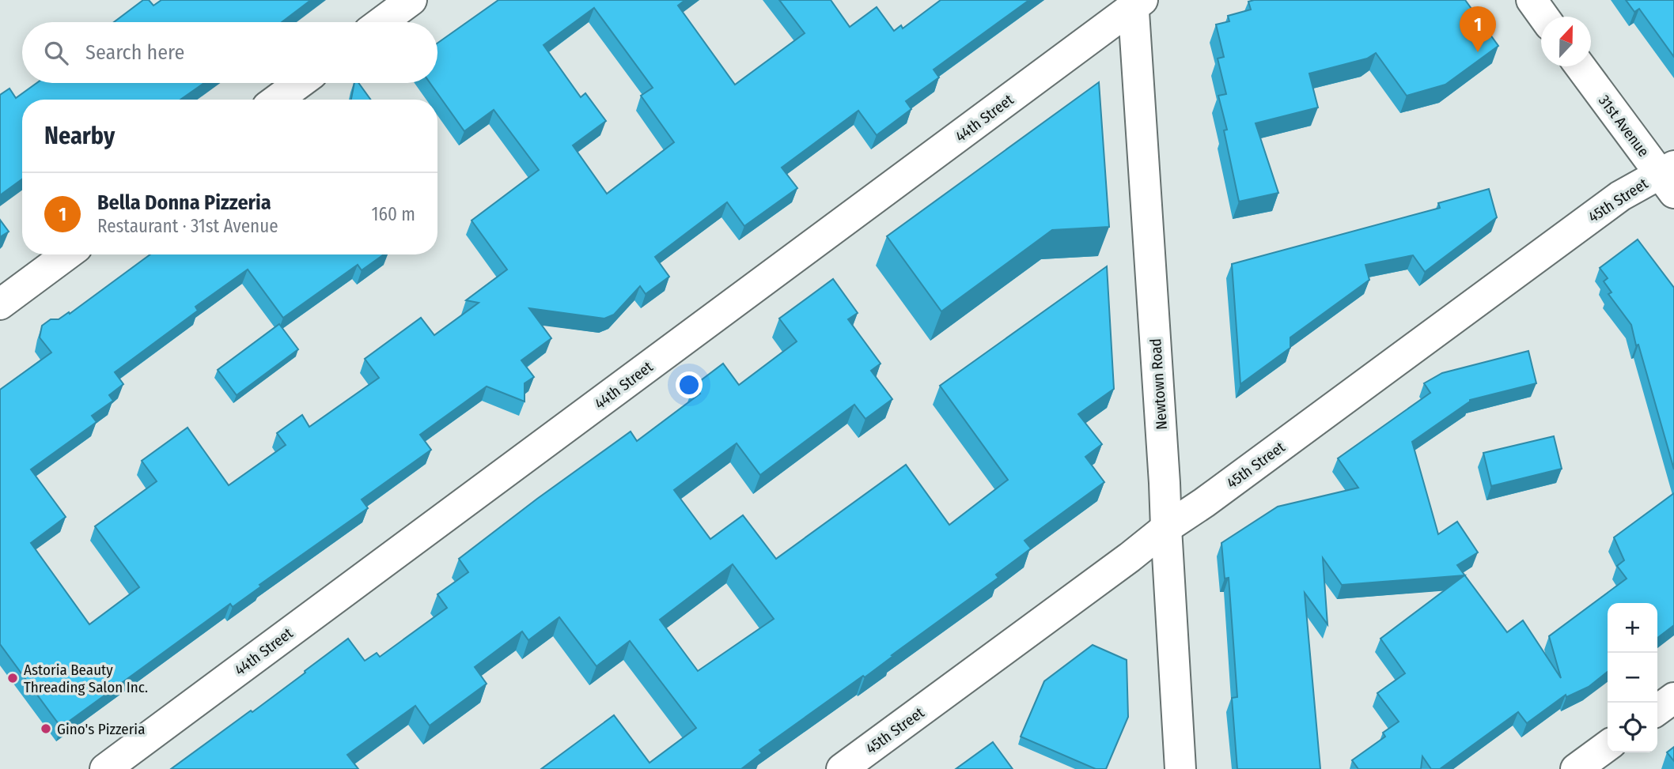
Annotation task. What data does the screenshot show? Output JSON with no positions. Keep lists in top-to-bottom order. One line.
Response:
{"streets":{"street":["44th Street","31st Avenue","45th Street","Newtown Road"]},"crossings":[["44th Street","Newtown Road"],["31st Avenue","45th Street"],["45th Street","Newtown Road"]],"places":["Astoria Beauty Threading Salon Inc.","Gino's Pizzeria"],"north":"top","page":{"pins":"1","search":"Search here","heading":"Nearby","list":[{"mark":"1","name":"Bella Donna Pizzeria","note":"Restaurant · 31st Avenue","value":"160 m"}],"map_buttons":["+","−"]}}
